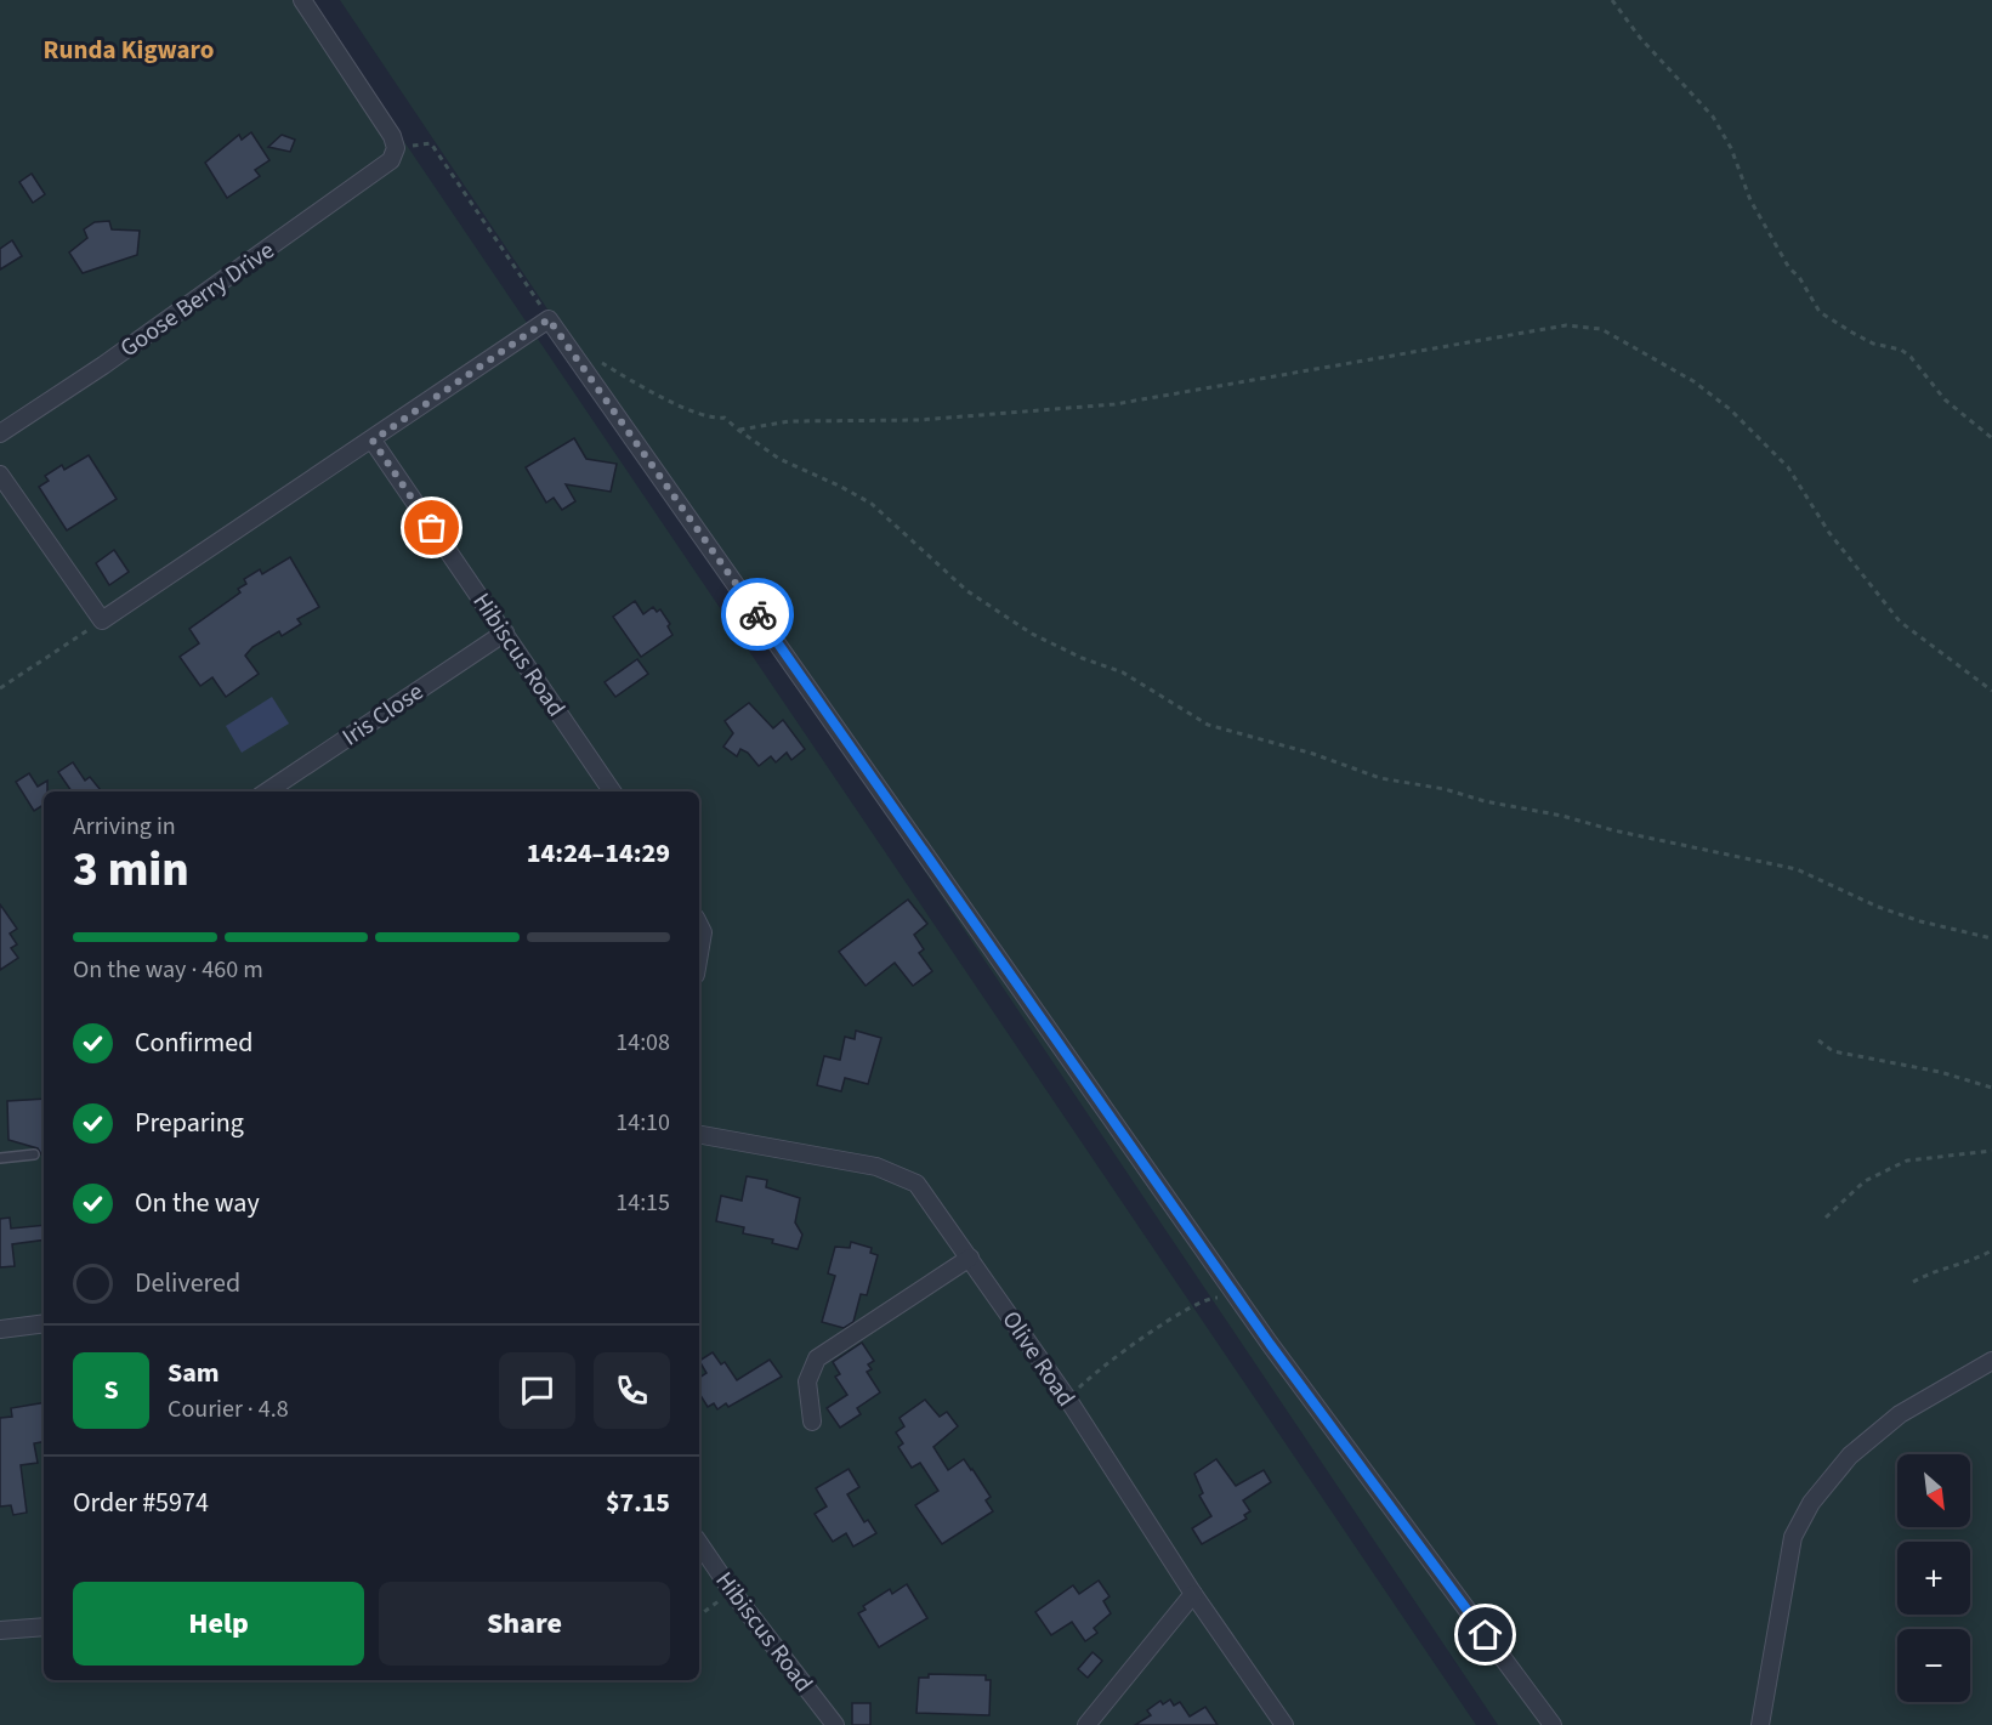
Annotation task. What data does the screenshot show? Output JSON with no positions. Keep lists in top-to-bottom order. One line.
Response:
{"streets":{"street":["Goose Berry Drive","Hibiscus Road","Iris Close","Olive Road"]},"crossings":[["Hibiscus Road","Iris Close"]],"districts":["Runda Kigwaro"],"north":"bottom right","page":{"heading":["3 min","Arriving in","14:24–14:29"],"panel":["Sam","Courier · 4.8","Order #5974","$7.15"],"bar":"On the way · 460 m","list":[["Confirmed","14:08"],["Preparing","14:10"],["On the way","14:15"],"Delivered"],"round":"S","map_buttons":["+","−"],"buttons":["Help","Share"]}}
